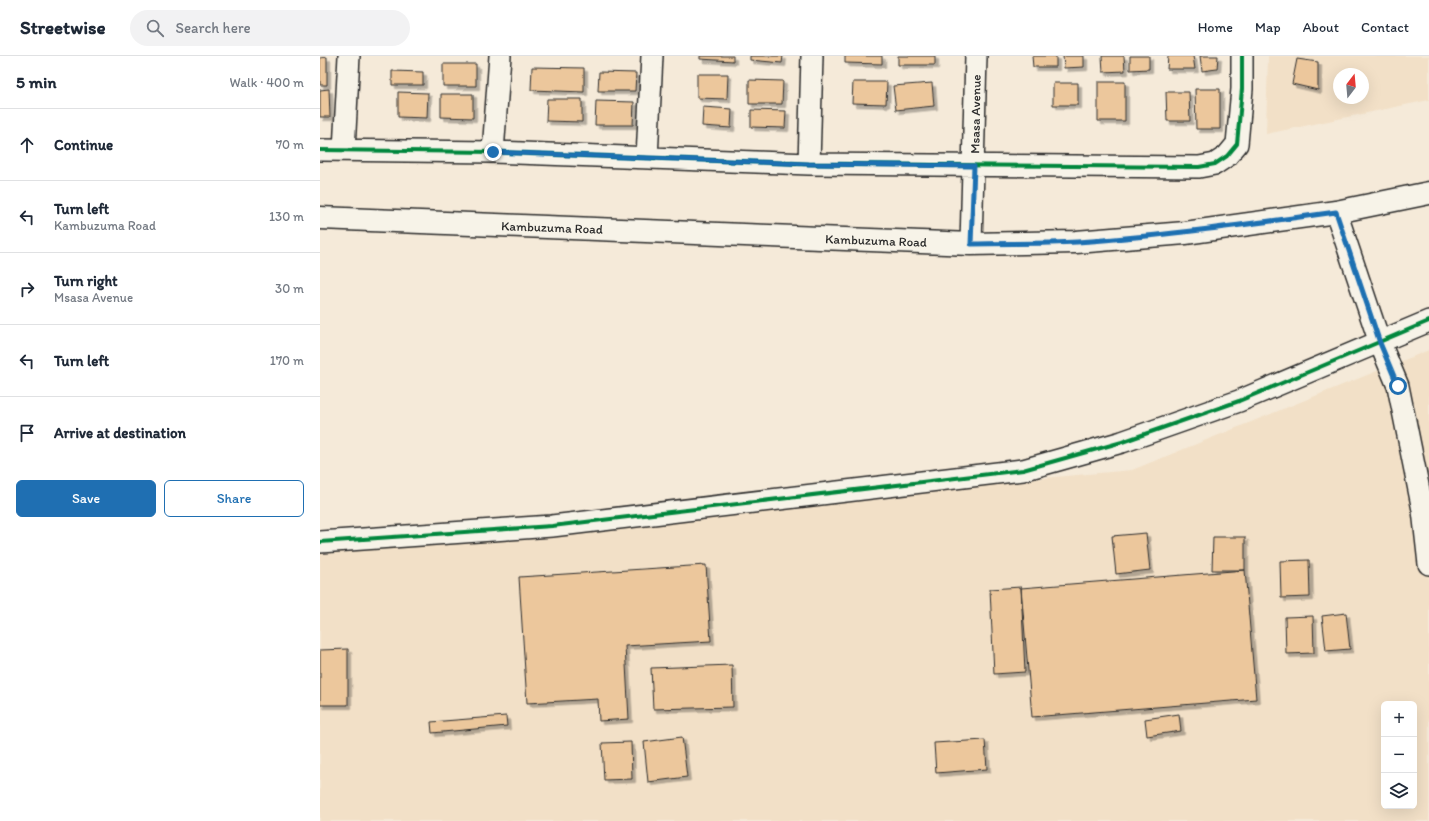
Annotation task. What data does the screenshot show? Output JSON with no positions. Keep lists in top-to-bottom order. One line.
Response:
{"streets":{"main road":["Kambuzuma Road"],"street":["Msasa Avenue"]},"crossings":[["Msasa Avenue","Kambuzuma Road"]],"north":"top","page":{"header":"Streetwise","search":"Search here","nav":["Home","Map","About","Contact"],"heading":["5 min","Walk · 400 m"],"list":[["Continue","70 m"],["Turn left","Kambuzuma Road","130 m"],["Turn right","Msasa Avenue","30 m"],["Turn left","170 m"],"Arrive at destination"],"buttons":["Save","Share"],"map_buttons":["+","−"]}}
